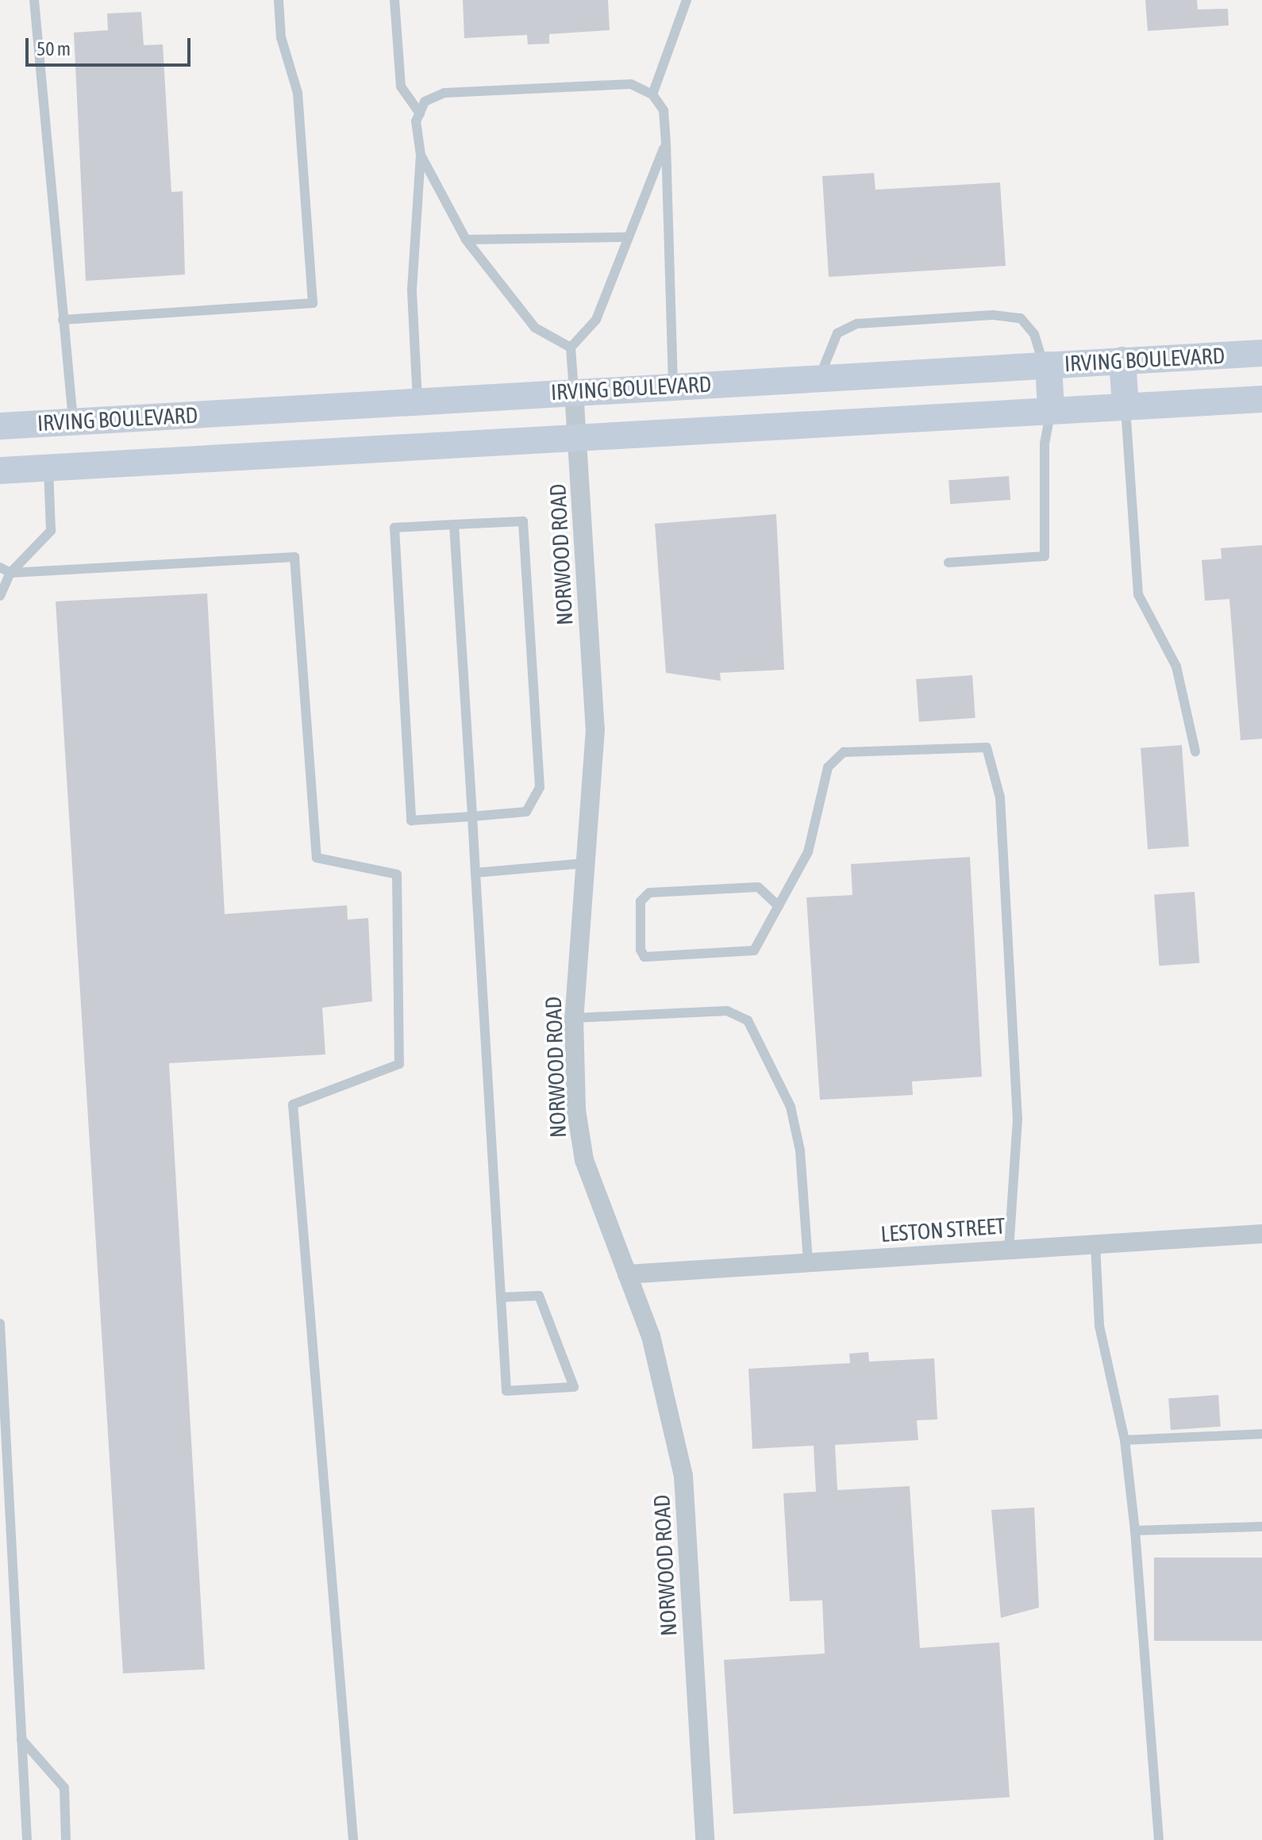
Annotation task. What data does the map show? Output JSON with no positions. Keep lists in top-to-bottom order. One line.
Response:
{"streets":{"main road":["IRVING BOULEVARD"],"street":["NORWOOD ROAD","LESTON STREET"]},"crossings":[["IRVING BOULEVARD","NORWOOD ROAD"],["NORWOOD ROAD","LESTON STREET"]],"scale_bar":"50 m"}
